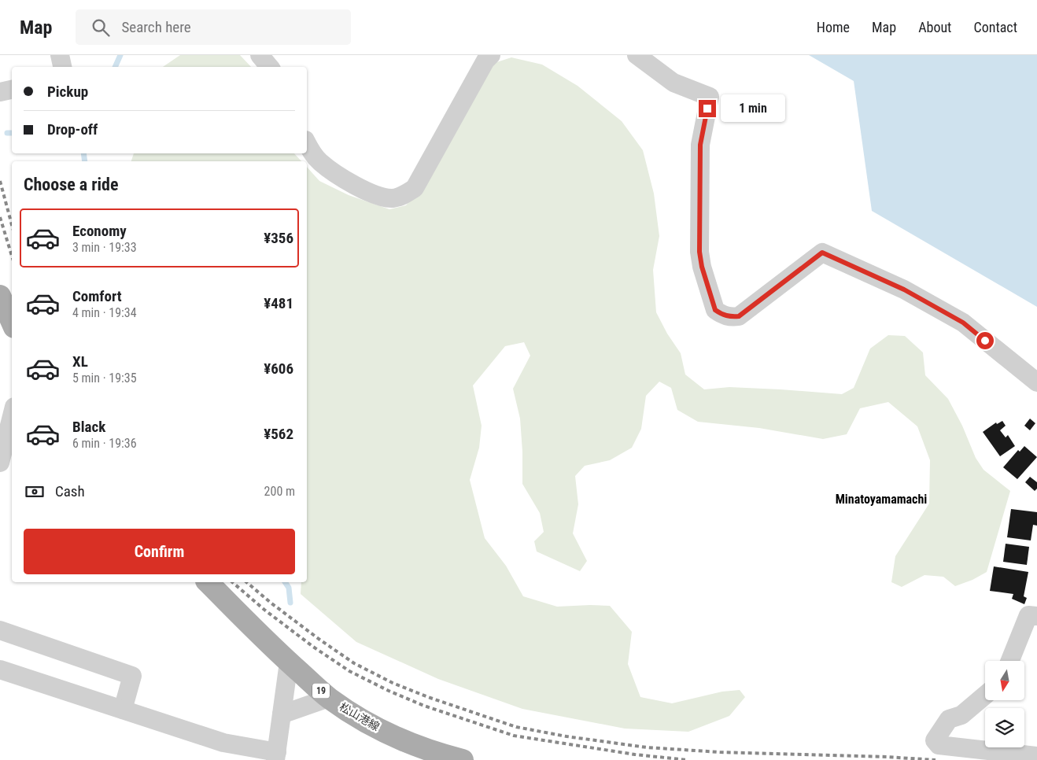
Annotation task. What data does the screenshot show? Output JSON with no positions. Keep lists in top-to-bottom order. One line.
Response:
{"streets":{"main road":["19","松山港線"]},"districts":["Minatoyamamachi"],"north":"bottom","page":{"header":"Map","search":"Search here","nav":["Home","Map","About","Contact"],"banner":["Pickup","Drop-off"],"bubble":"1 min","heading":"Choose a ride","list":[{"name":"Economy","note":"3 min · 19:33","value":"¥356"},{"name":"Comfort","note":"4 min · 19:34","value":"¥481"},{"name":"XL","note":"5 min · 19:35","value":"¥606"},{"name":"Black","note":"6 min · 19:36","value":"¥562"}],"pay":["Cash","200 m"],"buttons":"Confirm"}}
